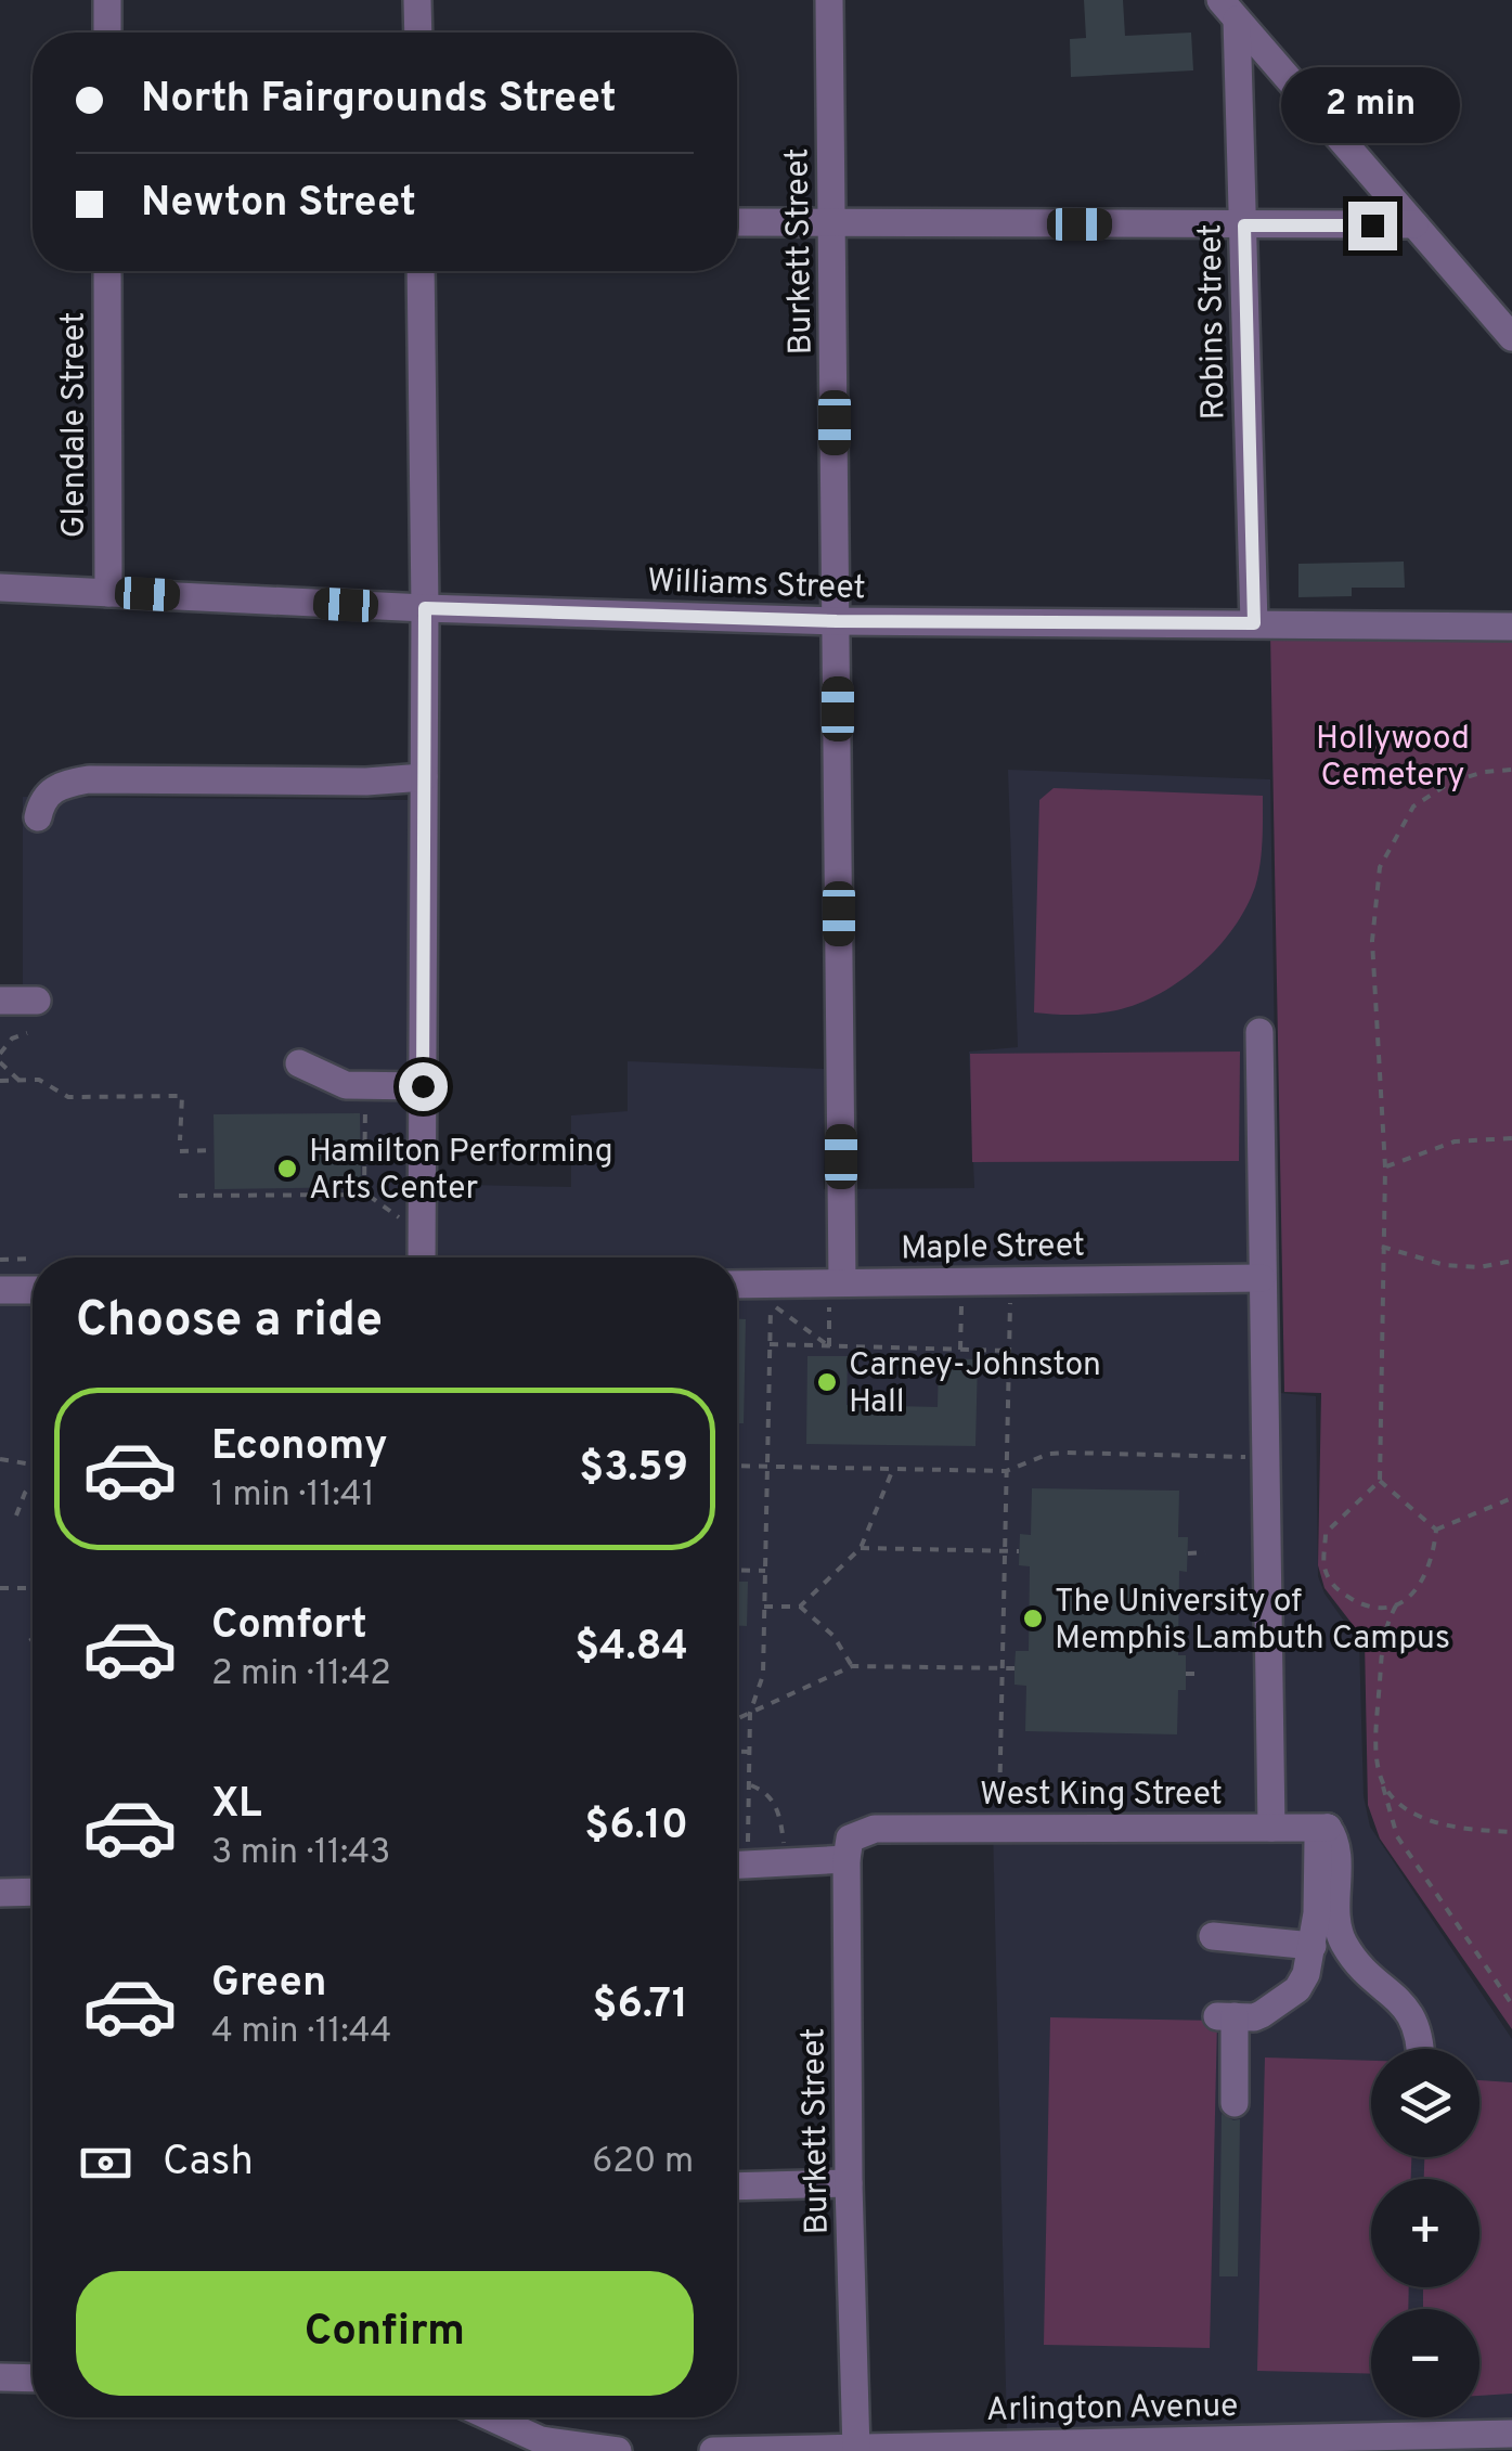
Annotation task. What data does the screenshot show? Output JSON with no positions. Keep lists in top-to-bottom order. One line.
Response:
{"streets":{"street":["Burkett Street","Robins Street","Glendale Street","Williams Street","Maple Street","West King Street","Arlington Avenue"]},"crossings":[["Burkett Street","Williams Street"],["Burkett Street","Maple Street"],["Burkett Street","West King Street"],["Burkett Street","Arlington Avenue"],["Robins Street","Williams Street"],["Glendale Street","Williams Street"]],"parks":["Hollywood Cemetery"],"places":["Hamilton Performing Arts Center","Carney-Johnston Hall","The University of Memphis Lambuth Campus"],"page":{"banner":["North Fairgrounds Street","Newton Street"],"bubble":"2 min","heading":"Choose a ride","list":[{"name":"Economy","note":"1 min · 11:41","value":"$3.59"},{"name":"Comfort","note":"2 min · 11:42","value":"$4.84"},{"name":"XL","note":"3 min · 11:43","value":"$6.10"},{"name":"Green","note":"4 min · 11:44","value":"$6.71"}],"map_buttons":["+","−"],"pay":["Cash","620 m"],"buttons":"Confirm"}}
